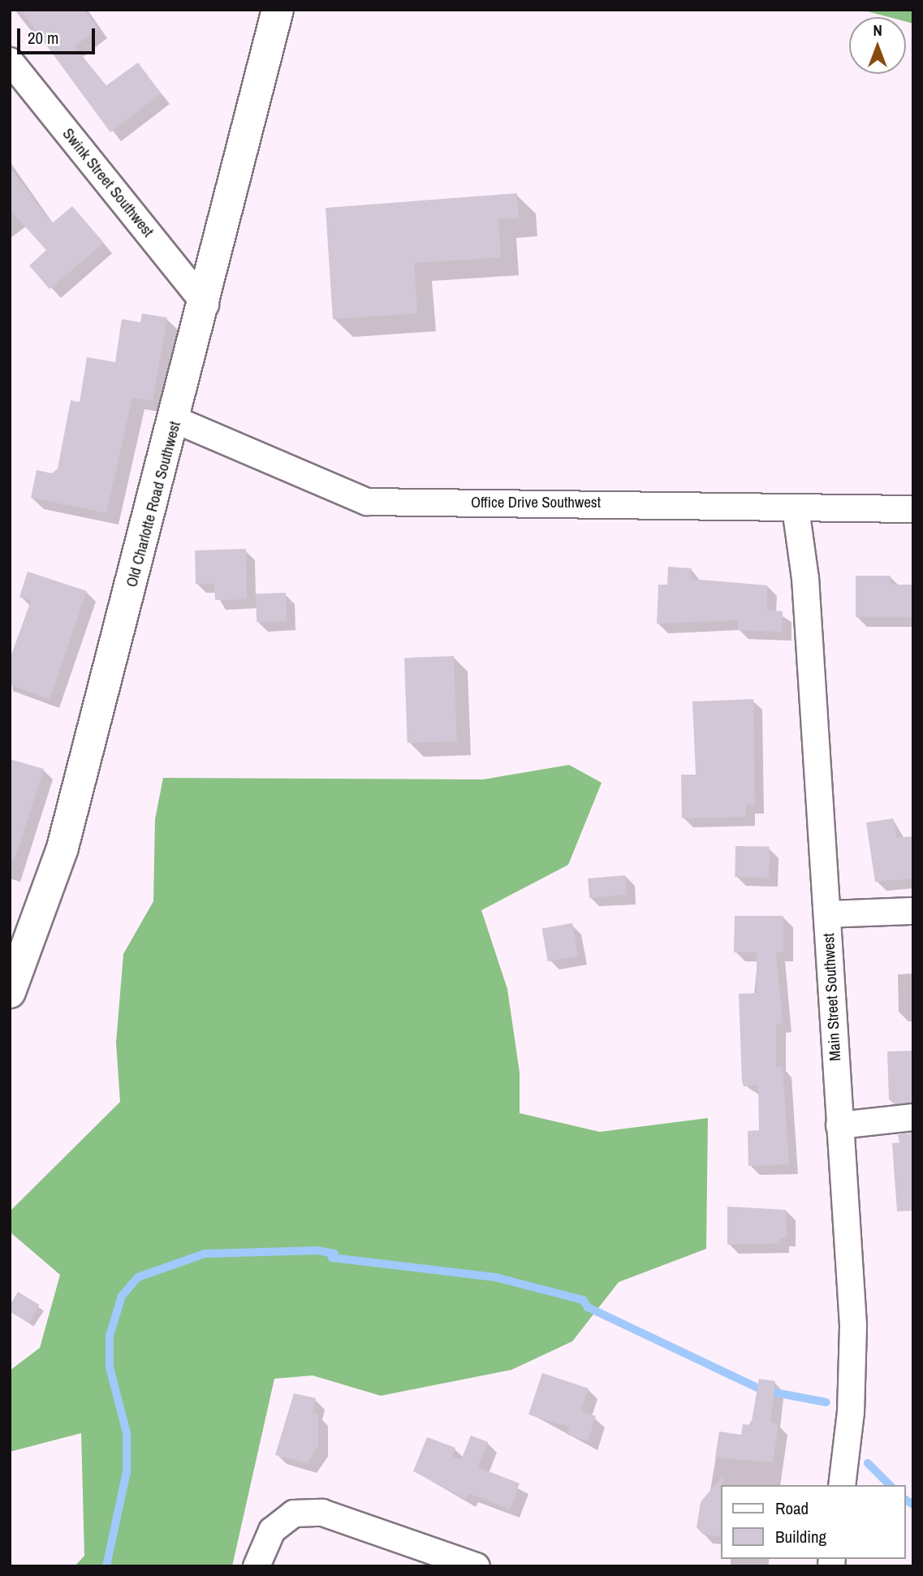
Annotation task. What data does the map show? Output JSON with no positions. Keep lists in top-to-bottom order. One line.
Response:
{"streets":{"street":["Swink Street Southwest","Office Drive Southwest","Old Charlotte Road Southwest","Main Street Southwest"]},"crossings":[["Swink Street Southwest","Old Charlotte Road Southwest"],["Office Drive Southwest","Old Charlotte Road Southwest"],["Office Drive Southwest","Main Street Southwest"]],"legend":["Road","Building"],"scale_bar":"20 m","north":"top"}
